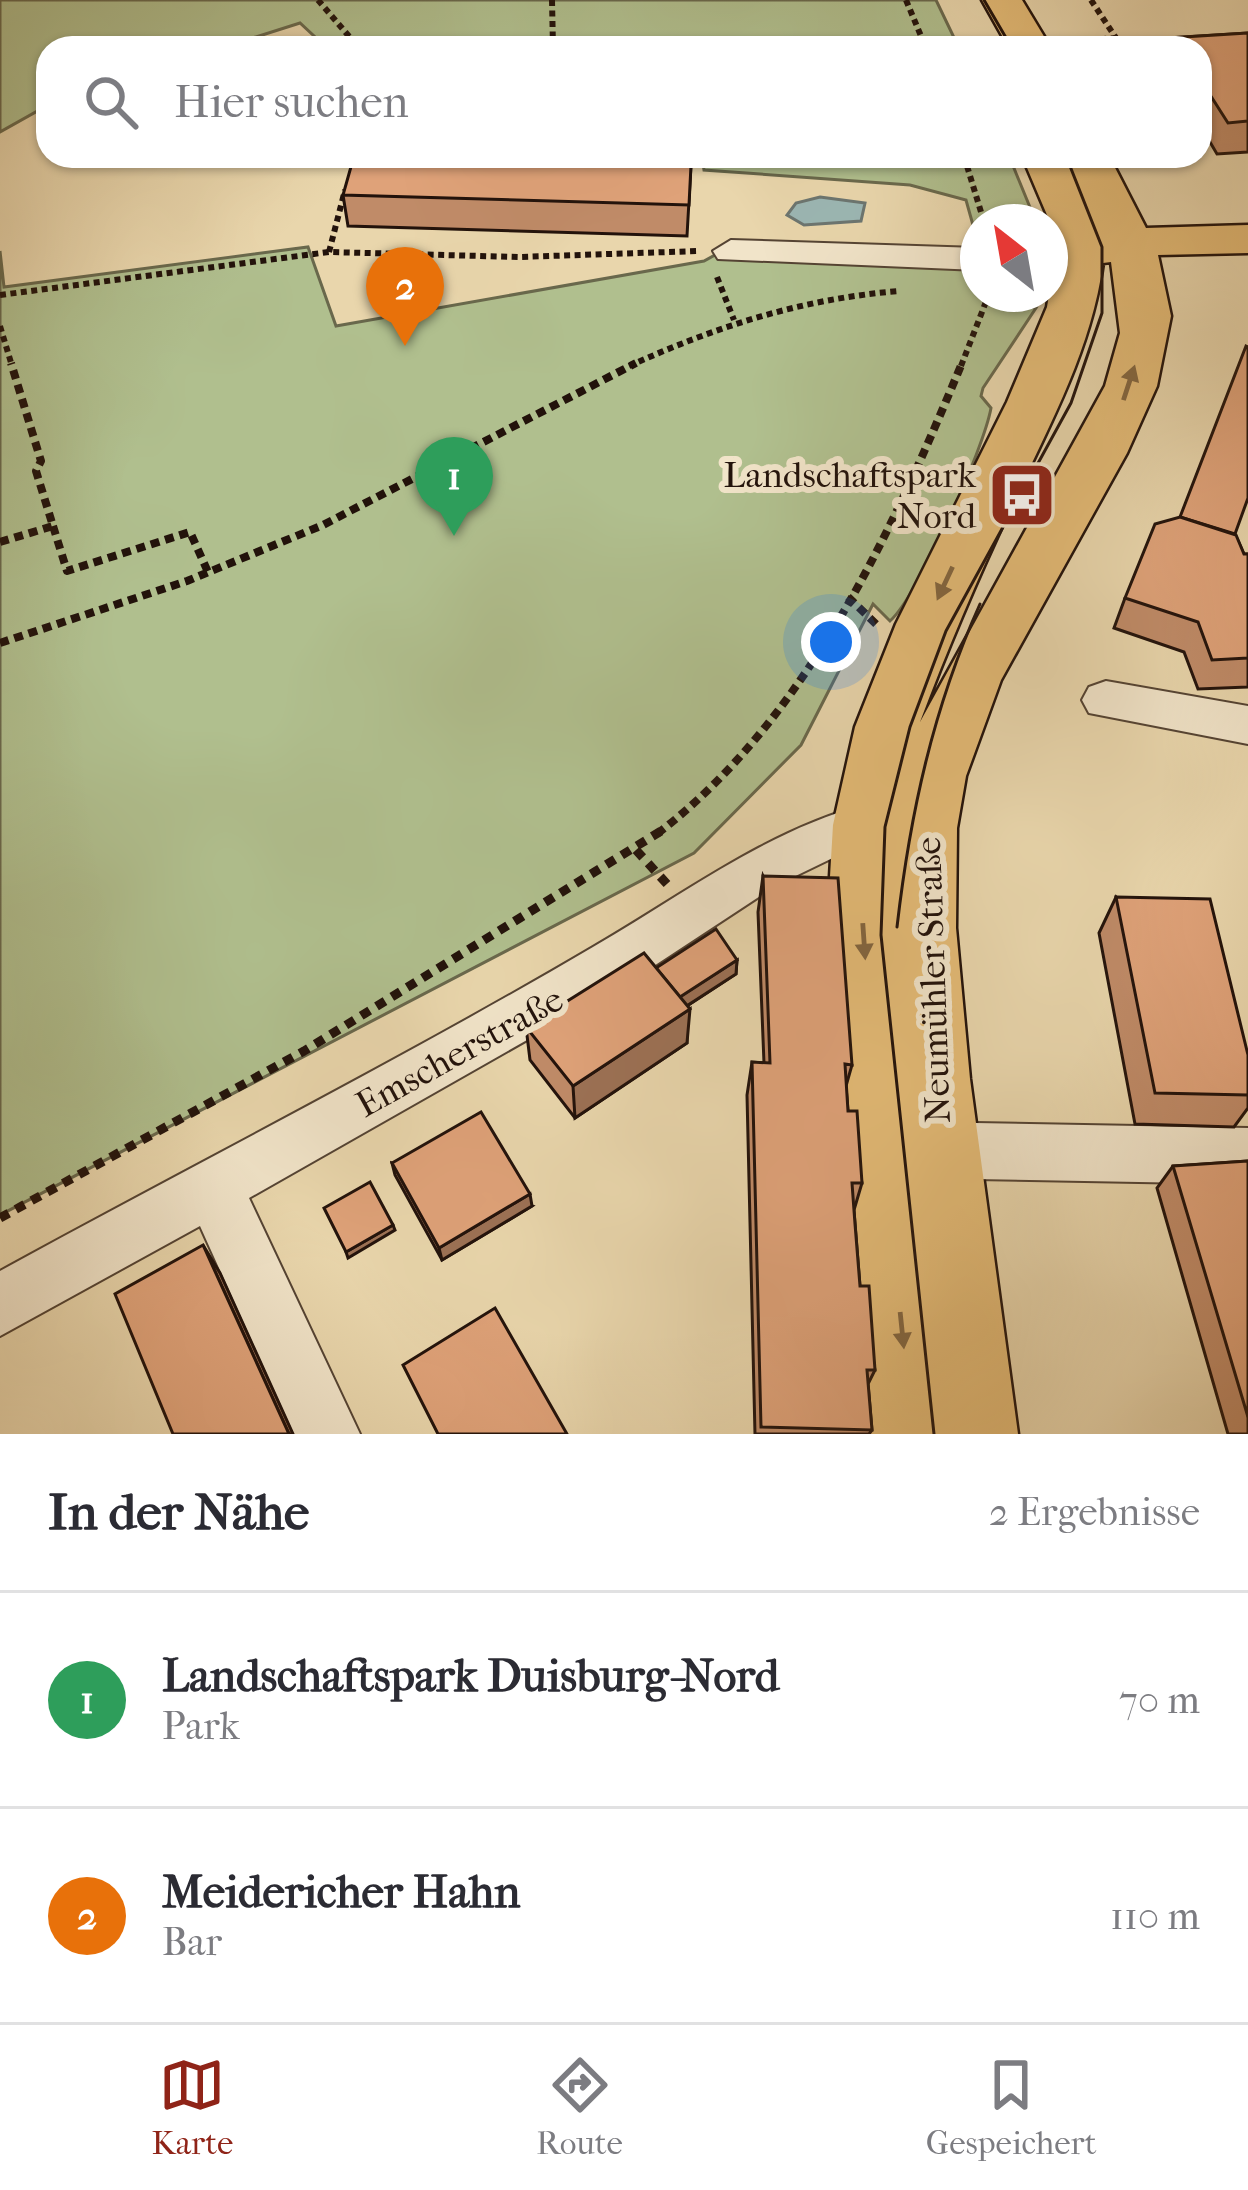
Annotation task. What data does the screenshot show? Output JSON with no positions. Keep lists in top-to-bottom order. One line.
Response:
{"streets":{"main road":["Neumühler Straße"],"street":["Emscherstraße"]},"crossings":[["Neumühler Straße","Emscherstraße"]],"places":{"bus stop":["Landschaftspark Nord"]},"north":"top left","page":{"search":"Hier suchen","pins":["2","1"],"heading":["In der Nähe","2 Ergebnisse"],"list":[{"mark":"1","name":"Landschaftspark Duisburg-Nord","note":"Park","value":"70 m"},{"mark":"2","name":"Meidericher Hahn","note":"Bar","value":"110 m"}],"nav":["Karte","Route","Gespeichert"]}}
